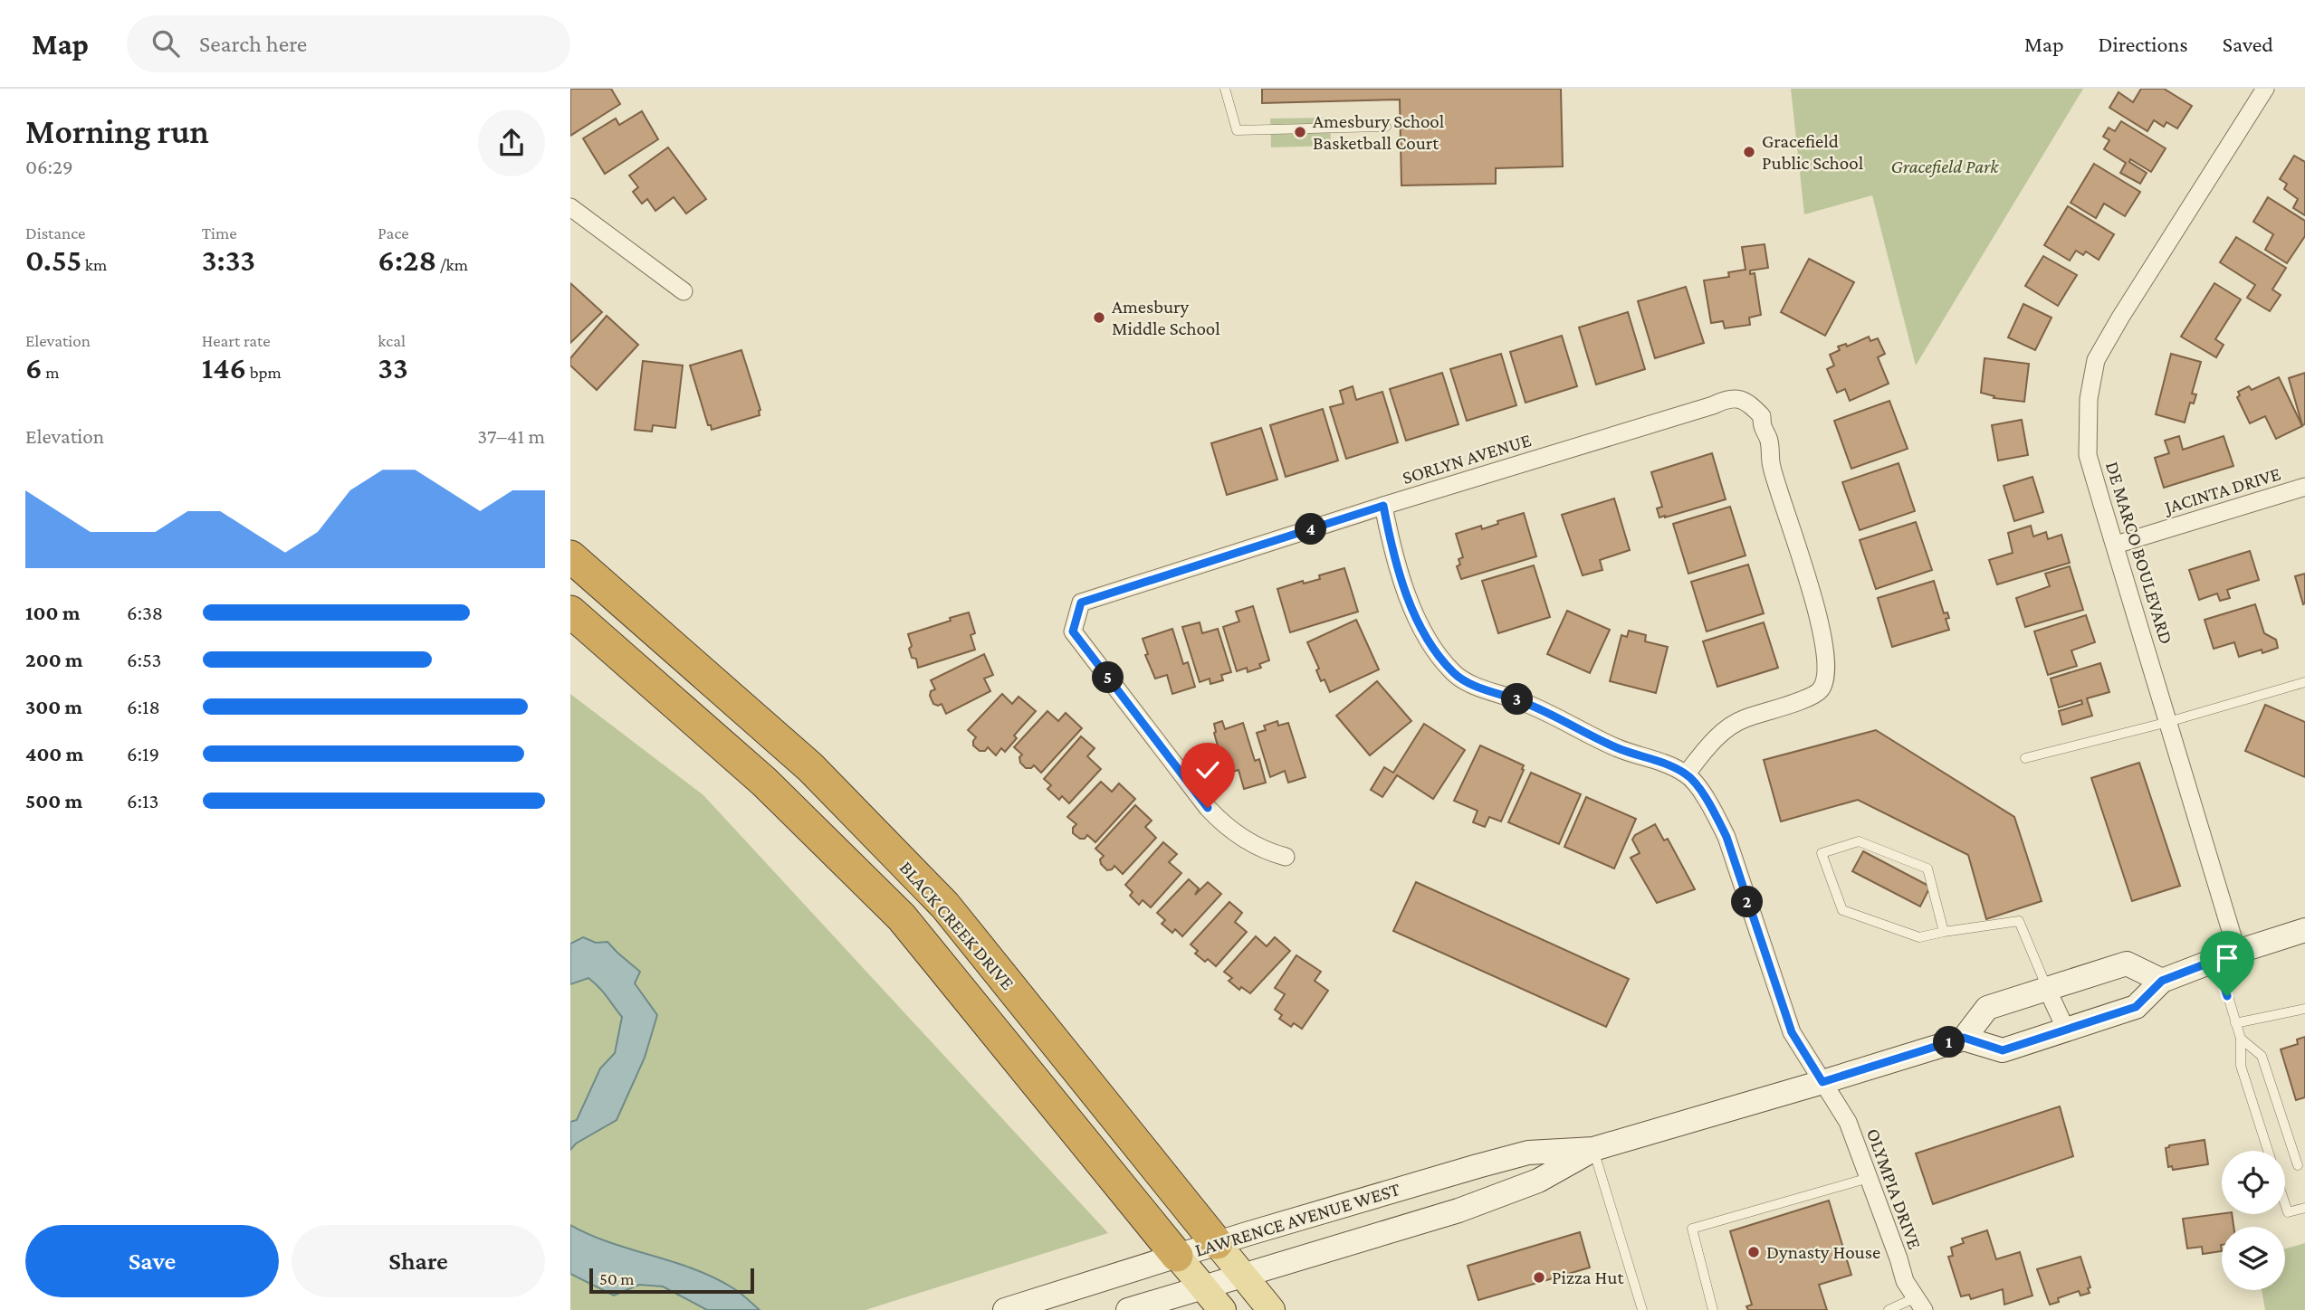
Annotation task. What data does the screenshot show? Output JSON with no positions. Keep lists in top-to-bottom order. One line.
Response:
{"streets":{"highway":["BLACK CREEK DRIVE"],"main road":["LAWRENCE AVENUE WEST"],"street":["SORLYN AVENUE","JACINTA DRIVE","DE MARCO BOULEVARD","OLYMPIA DRIVE"]},"crossings":[["SORLYN AVENUE","OLYMPIA DRIVE"],["JACINTA DRIVE","DE MARCO BOULEVARD"],["BLACK CREEK DRIVE","LAWRENCE AVENUE WEST"],["OLYMPIA DRIVE","LAWRENCE AVENUE WEST"]],"parks":["Gracefield Park"],"places":["Amesbury School Basketball Court","Gracefield Public School","Amesbury Middle School","Dynasty House","Pizza Hut"],"scale_bar":"50 m","page":{"header":"Map","search":"Search here","nav":["Map","Directions","Saved"],"heading":["Morning run","06:29"],"stats":[["Distance","0.55 km"],["Time","3:33"],["Pace","6:28 /km"],["Elevation","6 m"],["Heart rate","146 bpm"],["kcal","33"]],"chart":["Elevation","37–41 m"],"pins":["4","5","3","2","1"],"list":[{"name":"100 m","note":"6:38"},{"name":"200 m","note":"6:53"},{"name":"300 m","note":"6:18"},{"name":"400 m","note":"6:19"},{"name":"500 m","note":"6:13"}],"buttons":["Save","Share"],"scale":"50 m"}}
